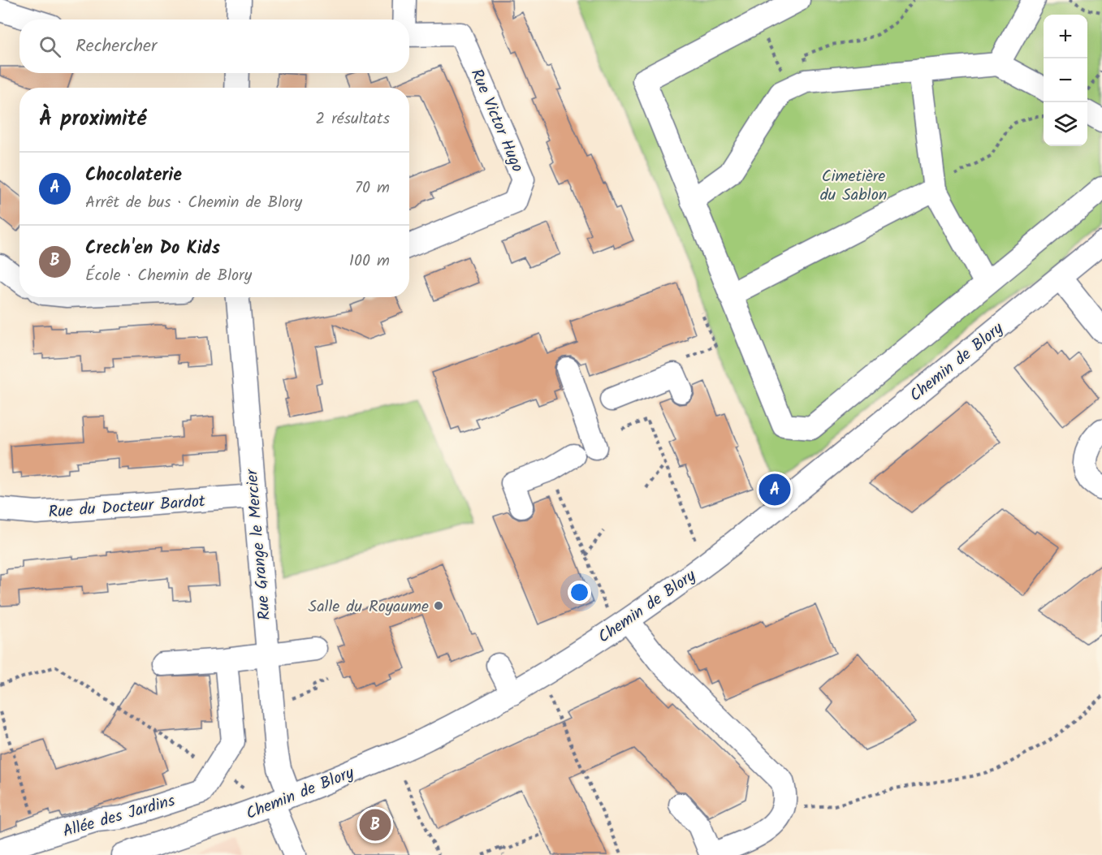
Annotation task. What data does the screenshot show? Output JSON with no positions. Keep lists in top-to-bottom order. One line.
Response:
{"streets":{"street":["Rue Victor Hugo","Chemin de Blory","Rue du Docteur Bardot","Rue Grange le Mercier","Allée des Jardins"]},"crossings":[["Chemin de Blory","Rue Grange le Mercier"],["Rue du Docteur Bardot","Rue Grange le Mercier"]],"parks":["Cimetière du Sablon"],"places":["Salle du Royaume"],"page":{"map_buttons":["+","−"],"search":"Rechercher","heading":["À proximité","2 résultats"],"list":[{"mark":"A","name":"Chocolaterie","note":"Arrêt de bus · Chemin de Blory","value":"70 m"},{"mark":"B","name":"Crech'en Do Kids","note":"École · Chemin de Blory","value":"100 m"}],"pins":["A","B"]}}
